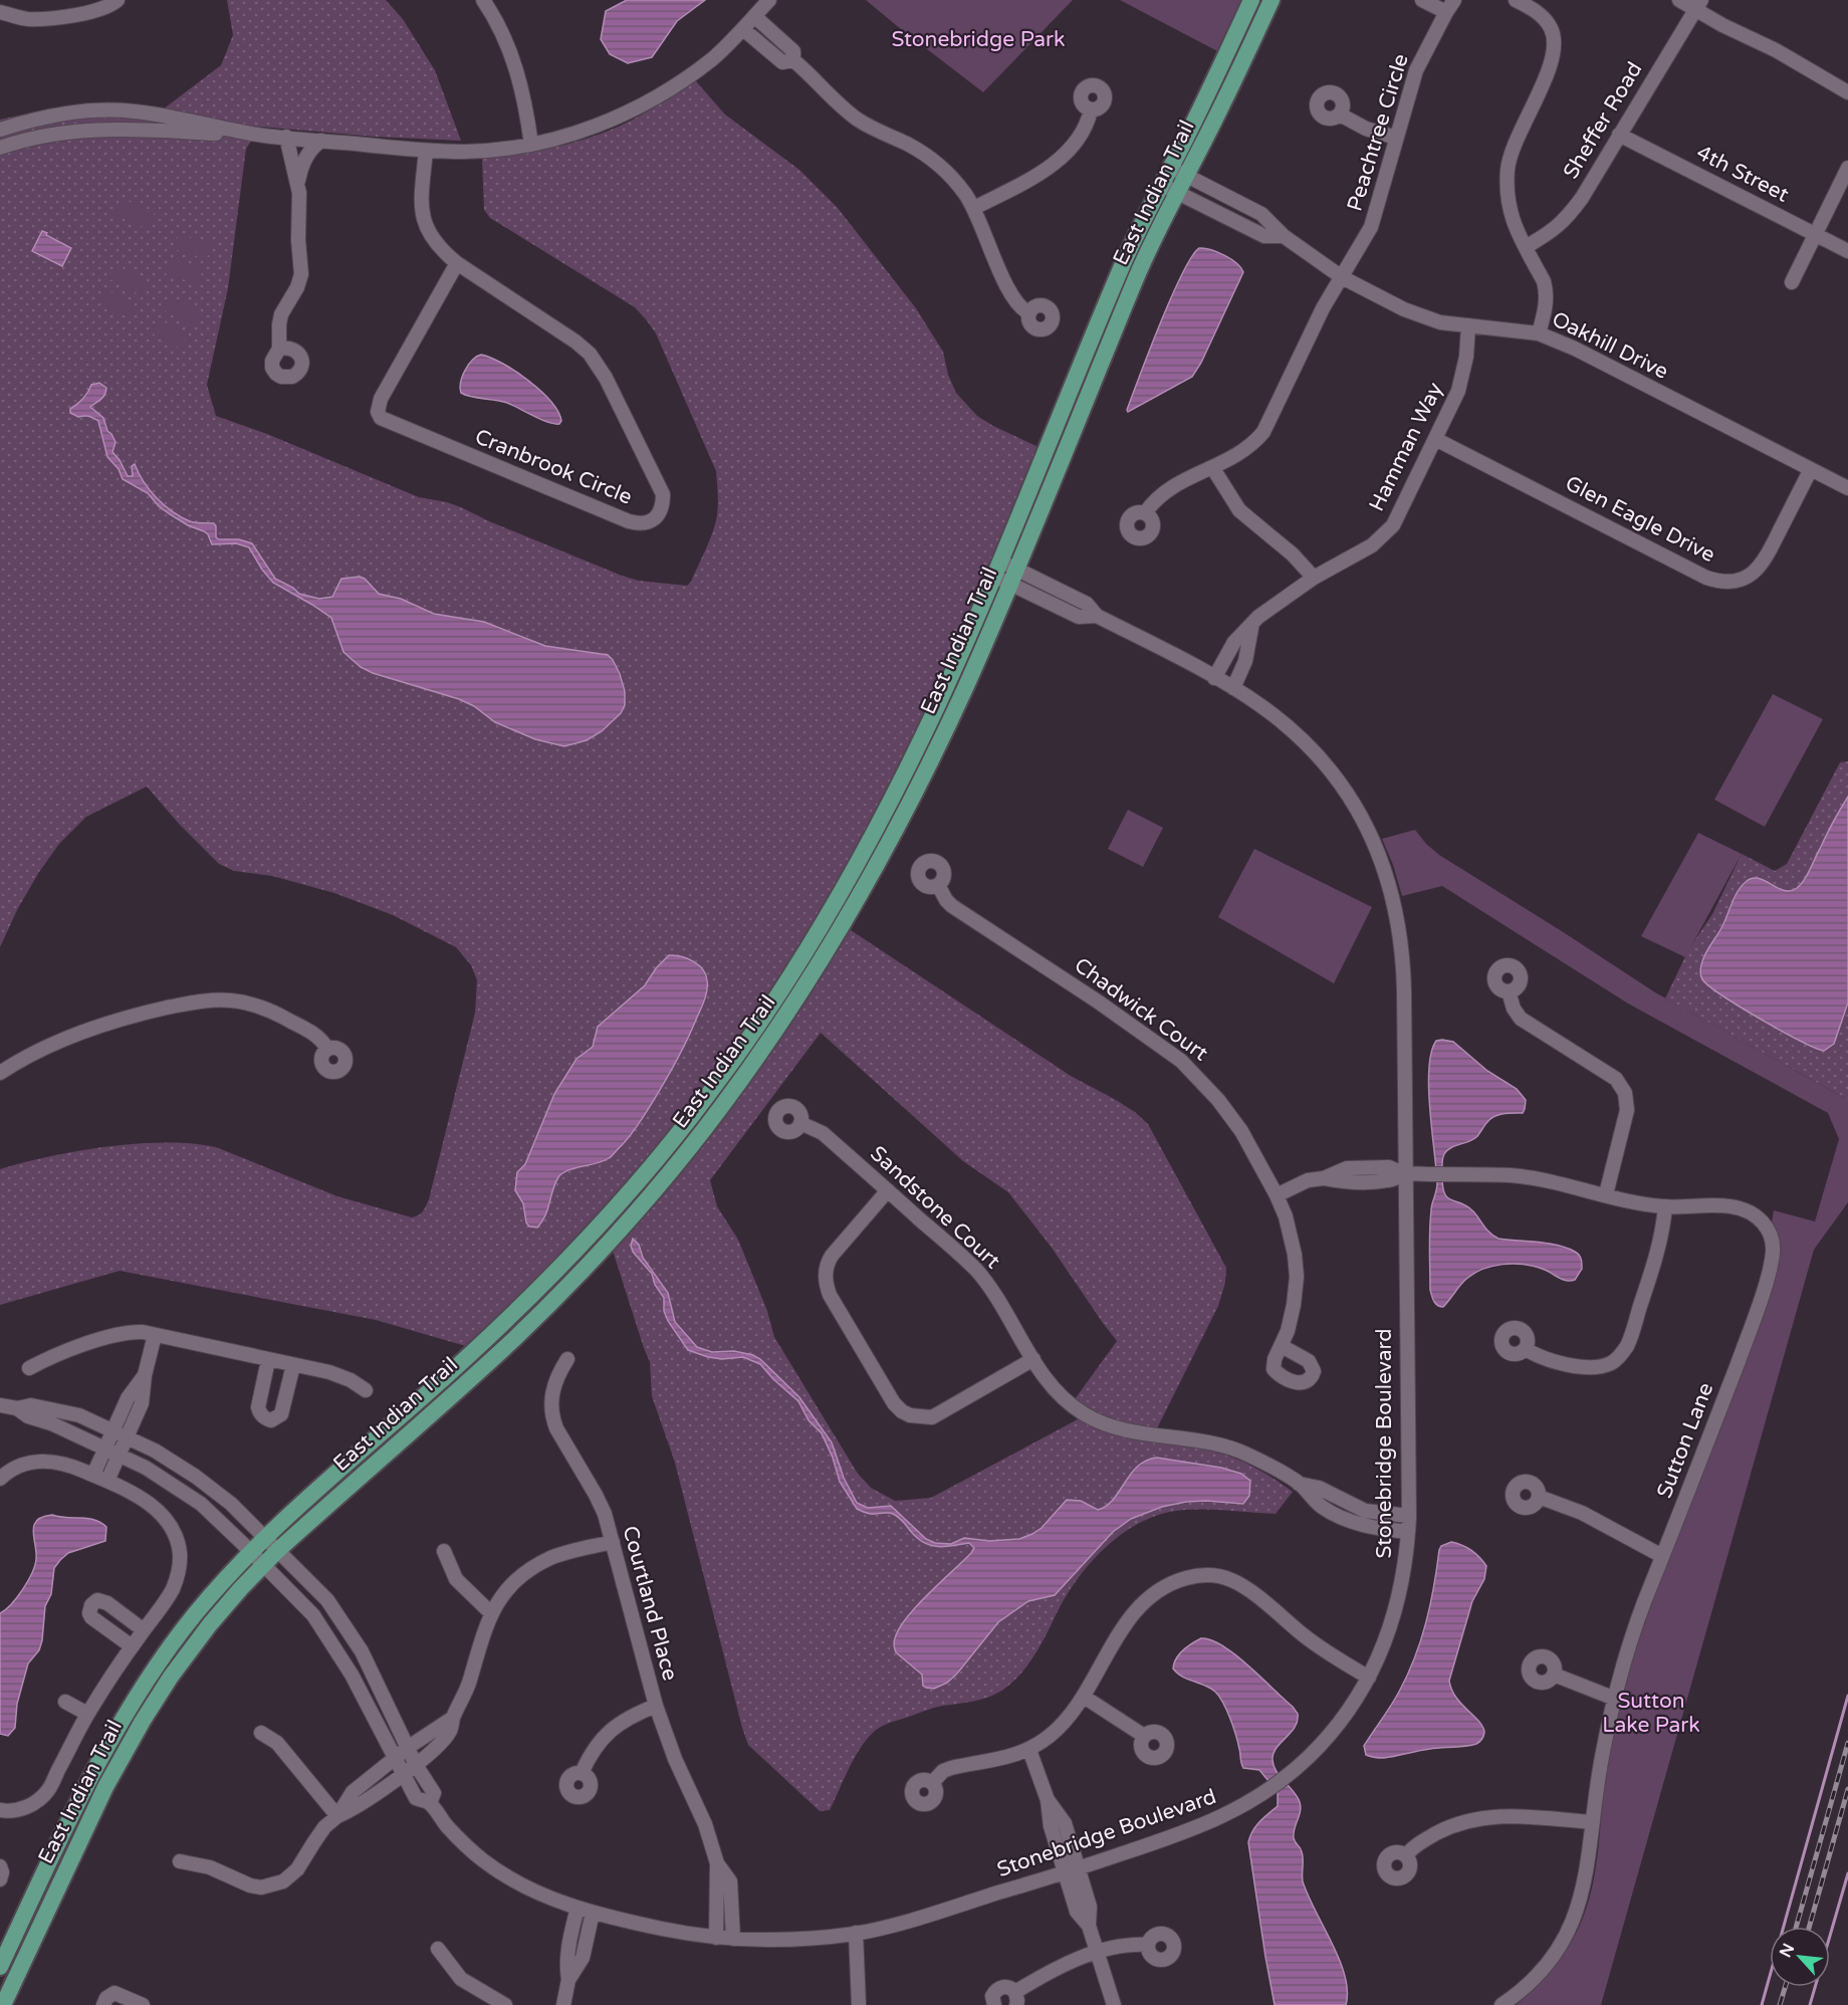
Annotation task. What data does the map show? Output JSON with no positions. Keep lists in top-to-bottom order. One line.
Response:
{"streets":{"main road":["East Indian Trail"],"street":["Sheffer Road","Peachtree Circle","4th Street","Oakhill Drive","Hamman Way","Cranbrook Circle","Glen Eagle Drive","Chadwick Court","Sandstone Court","Sutton Lane","Stonebridge Boulevard","Courtland Place"]},"crossings":[["Sheffer Road","4th Street"],["Peachtree Circle","Oakhill Drive"],["East Indian Trail","Oakhill Drive"],["East Indian Trail","Stonebridge Boulevard"],["Oakhill Drive","Hamman Way"],["Oakhill Drive","Glen Eagle Drive"],["Hamman Way","Glen Eagle Drive"],["Hamman Way","Stonebridge Boulevard"],["Chadwick Court","Sutton Lane"],["Sandstone Court","Stonebridge Boulevard"],["Sutton Lane","Stonebridge Boulevard"],["Stonebridge Boulevard","Courtland Place"]],"parks":["Stonebridge Park","Sutton Lake Park"],"north":"top left"}
